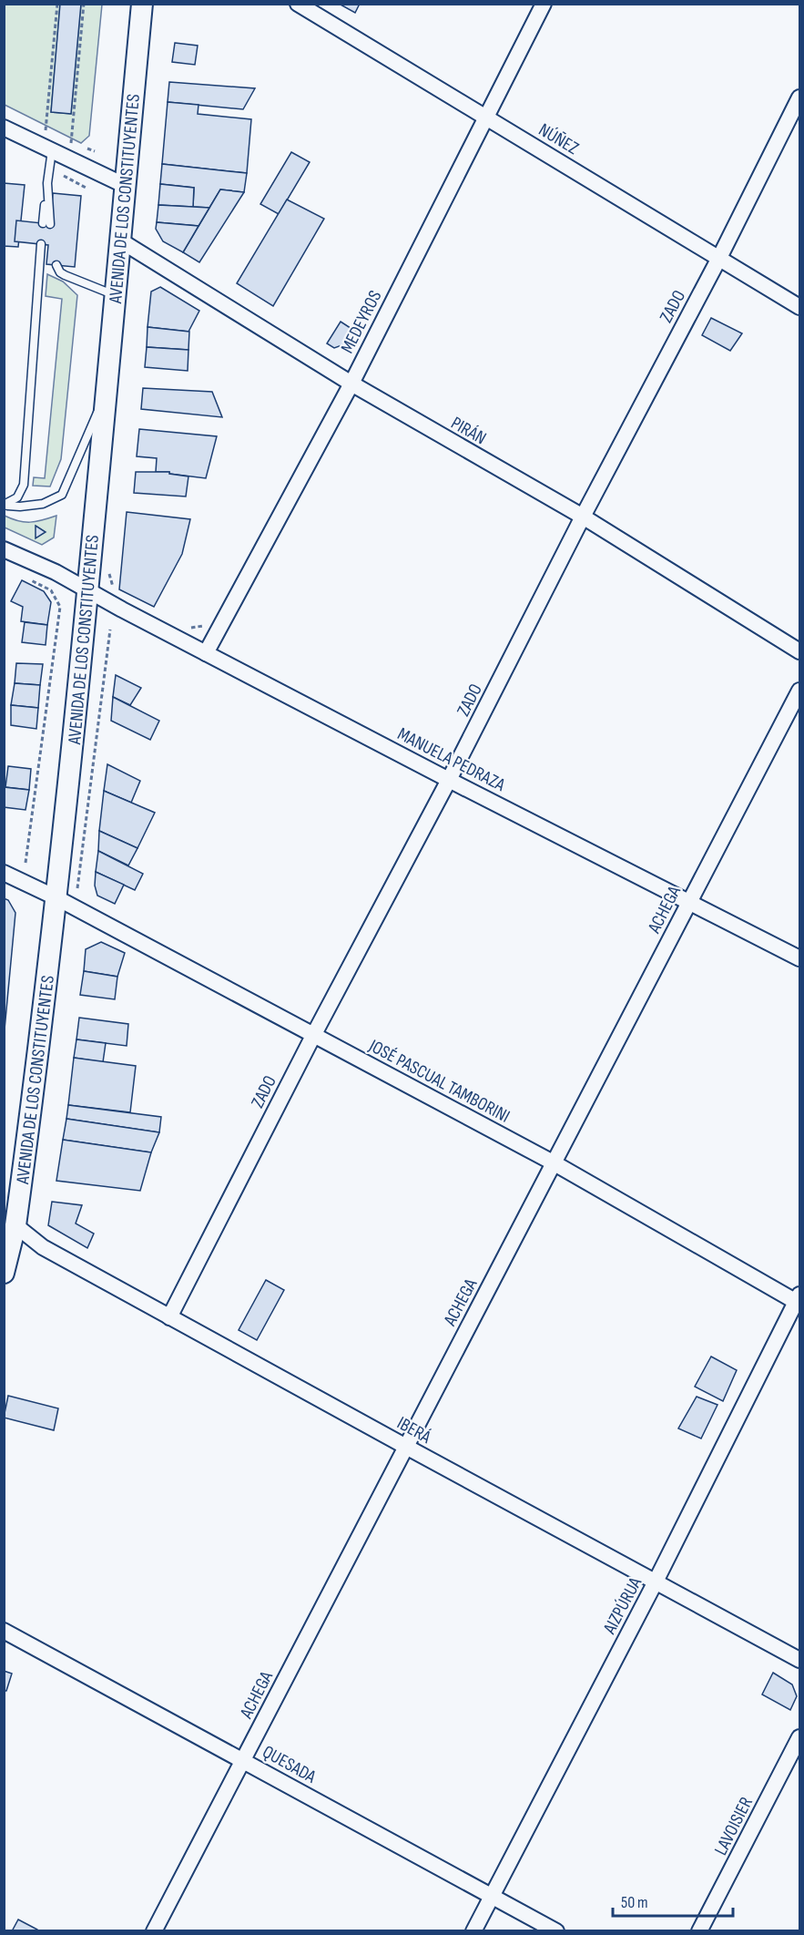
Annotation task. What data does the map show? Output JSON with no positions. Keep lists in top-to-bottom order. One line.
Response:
{"streets":{"main road":["AVENIDA DE LOS CONSTITUYENTES"],"street":["NÚÑEZ","ZADO","MEDEYROS","PIRÁN","MANUELA PEDRAZA","ACHEGA","JOSÉ PASCUAL TAMBORINI","IBERÁ","AIZPÚRUA","QUESADA","LAVOISIER"]},"crossings":[["NÚÑEZ","ZADO"],["NÚÑEZ","MEDEYROS"],["AVENIDA DE LOS CONSTITUYENTES","PIRÁN"],["AVENIDA DE LOS CONSTITUYENTES","MANUELA PEDRAZA"],["AVENIDA DE LOS CONSTITUYENTES","JOSÉ PASCUAL TAMBORINI"],["AVENIDA DE LOS CONSTITUYENTES","IBERÁ"],["ZADO","PIRÁN"],["ZADO","MANUELA PEDRAZA"],["ZADO","JOSÉ PASCUAL TAMBORINI"],["ZADO","IBERÁ"],["MEDEYROS","PIRÁN"],["MEDEYROS","MANUELA PEDRAZA"],["MANUELA PEDRAZA","ACHEGA"],["ACHEGA","JOSÉ PASCUAL TAMBORINI"],["ACHEGA","IBERÁ"],["ACHEGA","QUESADA"],["JOSÉ PASCUAL TAMBORINI","AIZPÚRUA"],["IBERÁ","AIZPÚRUA"],["AIZPÚRUA","QUESADA"]],"scale_bar":"50 m"}
